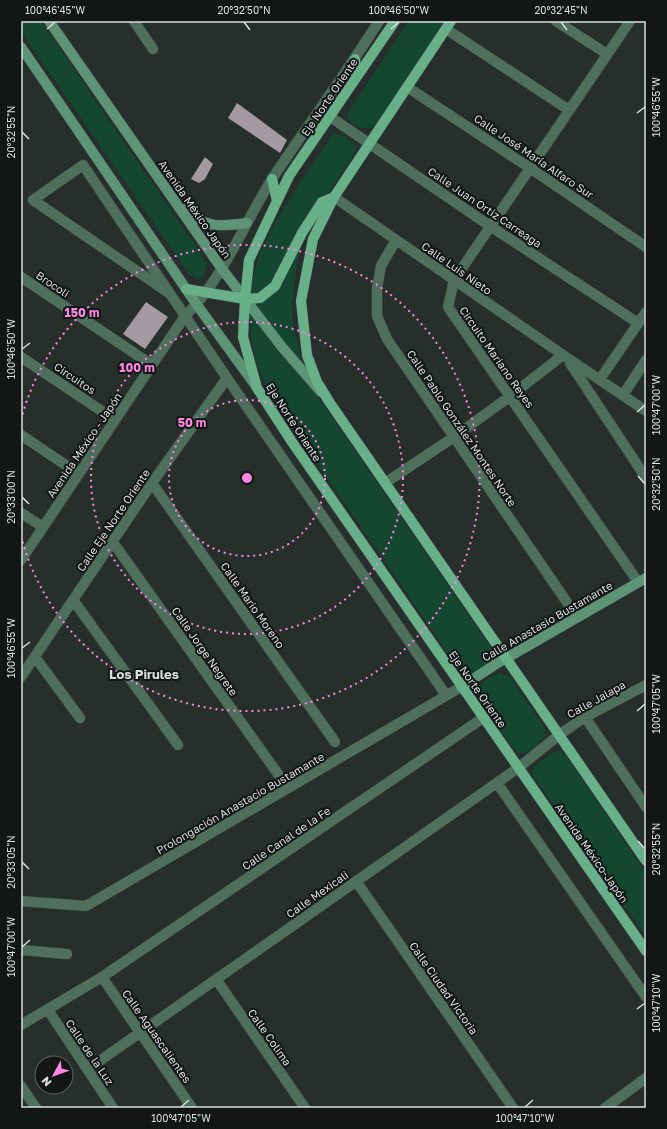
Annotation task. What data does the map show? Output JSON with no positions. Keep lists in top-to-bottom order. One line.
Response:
{"streets":{"main road":["Eje Norte Oriente","Avenida México-Japón"],"street":["Calle José María Alfaro Sur","Calle Juan Ortiz Carreaga","Avenida México Japón","Calle Luis Nieto","Brocoli","Circuito Mariano Reyes","Circuitos","Calle Pablo González Montes Norte","Avenida México - Japón","Calle Eje Norte Oriente","Calle Mario Moreno","Calle Anastasio Bustamante","Calle Jorge Negrete","Calle Jalapa","Prolongación Anastacio Bustamante","Calle Canal de la Fe","Calle Mexicali","Calle Ciudad Victoria","Calle Aguascalientes","Calle Colima","Calle de la Luz"]},"crossings":[["Eje Norte Oriente","Calle Juan Ortiz Carreaga"],["Eje Norte Oriente","Avenida México Japón"],["Eje Norte Oriente","Calle Anastasio Bustamante"],["Eje Norte Oriente","Prolongación Anastacio Bustamante"],["Eje Norte Oriente","Calle Canal de la Fe"],["Eje Norte Oriente","Avenida México-Japón"],["Eje Norte Oriente","Calle Mexicali"],["Calle José María Alfaro Sur","Circuito Mariano Reyes"],["Calle Juan Ortiz Carreaga","Circuito Mariano Reyes"],["Calle Juan Ortiz Carreaga","Avenida México - Japón"],["Avenida México Japón","Avenida México - Japón"],["Calle Luis Nieto","Circuito Mariano Reyes"],["Calle Luis Nieto","Calle Pablo González Montes Norte"],["Brocoli","Avenida México - Japón"],["Circuito Mariano Reyes","Calle Anastasio Bustamante"],["Circuitos","Avenida México - Japón"],["Calle Pablo González Montes Norte","Calle Anastasio Bustamante"],["Calle Eje Norte Oriente","Calle Mario Moreno"],["Calle Eje Norte Oriente","Calle Jorge Negrete"],["Calle Anastasio Bustamante","Prolongación Anastacio Bustamante"],["Calle Jalapa","Calle Mexicali"],["Calle Canal de la Fe","Calle Aguascalientes"],["Calle Canal de la Fe","Calle de la Luz"],["Avenida México-Japón","Calle Mexicali"],["Calle Mexicali","Calle Ciudad Victoria"],["Calle Mexicali","Calle Aguascalientes"],["Calle Mexicali","Calle Colima"],["Calle Mexicali","Calle de la Luz"]],"districts":["Los Pirules"],"north":"bottom left","coordinates":["100°46'45\"W","20°32'50\"N","100°46'50\"W","20°32'45\"N","100°46'55\"W","20°32'55\"N","100°47'00\"W","20°33'00\"N","100°47'05\"W","20°33'05\"N","100°47'10\"W"],"rings":["150 m","100 m","50 m"]}
